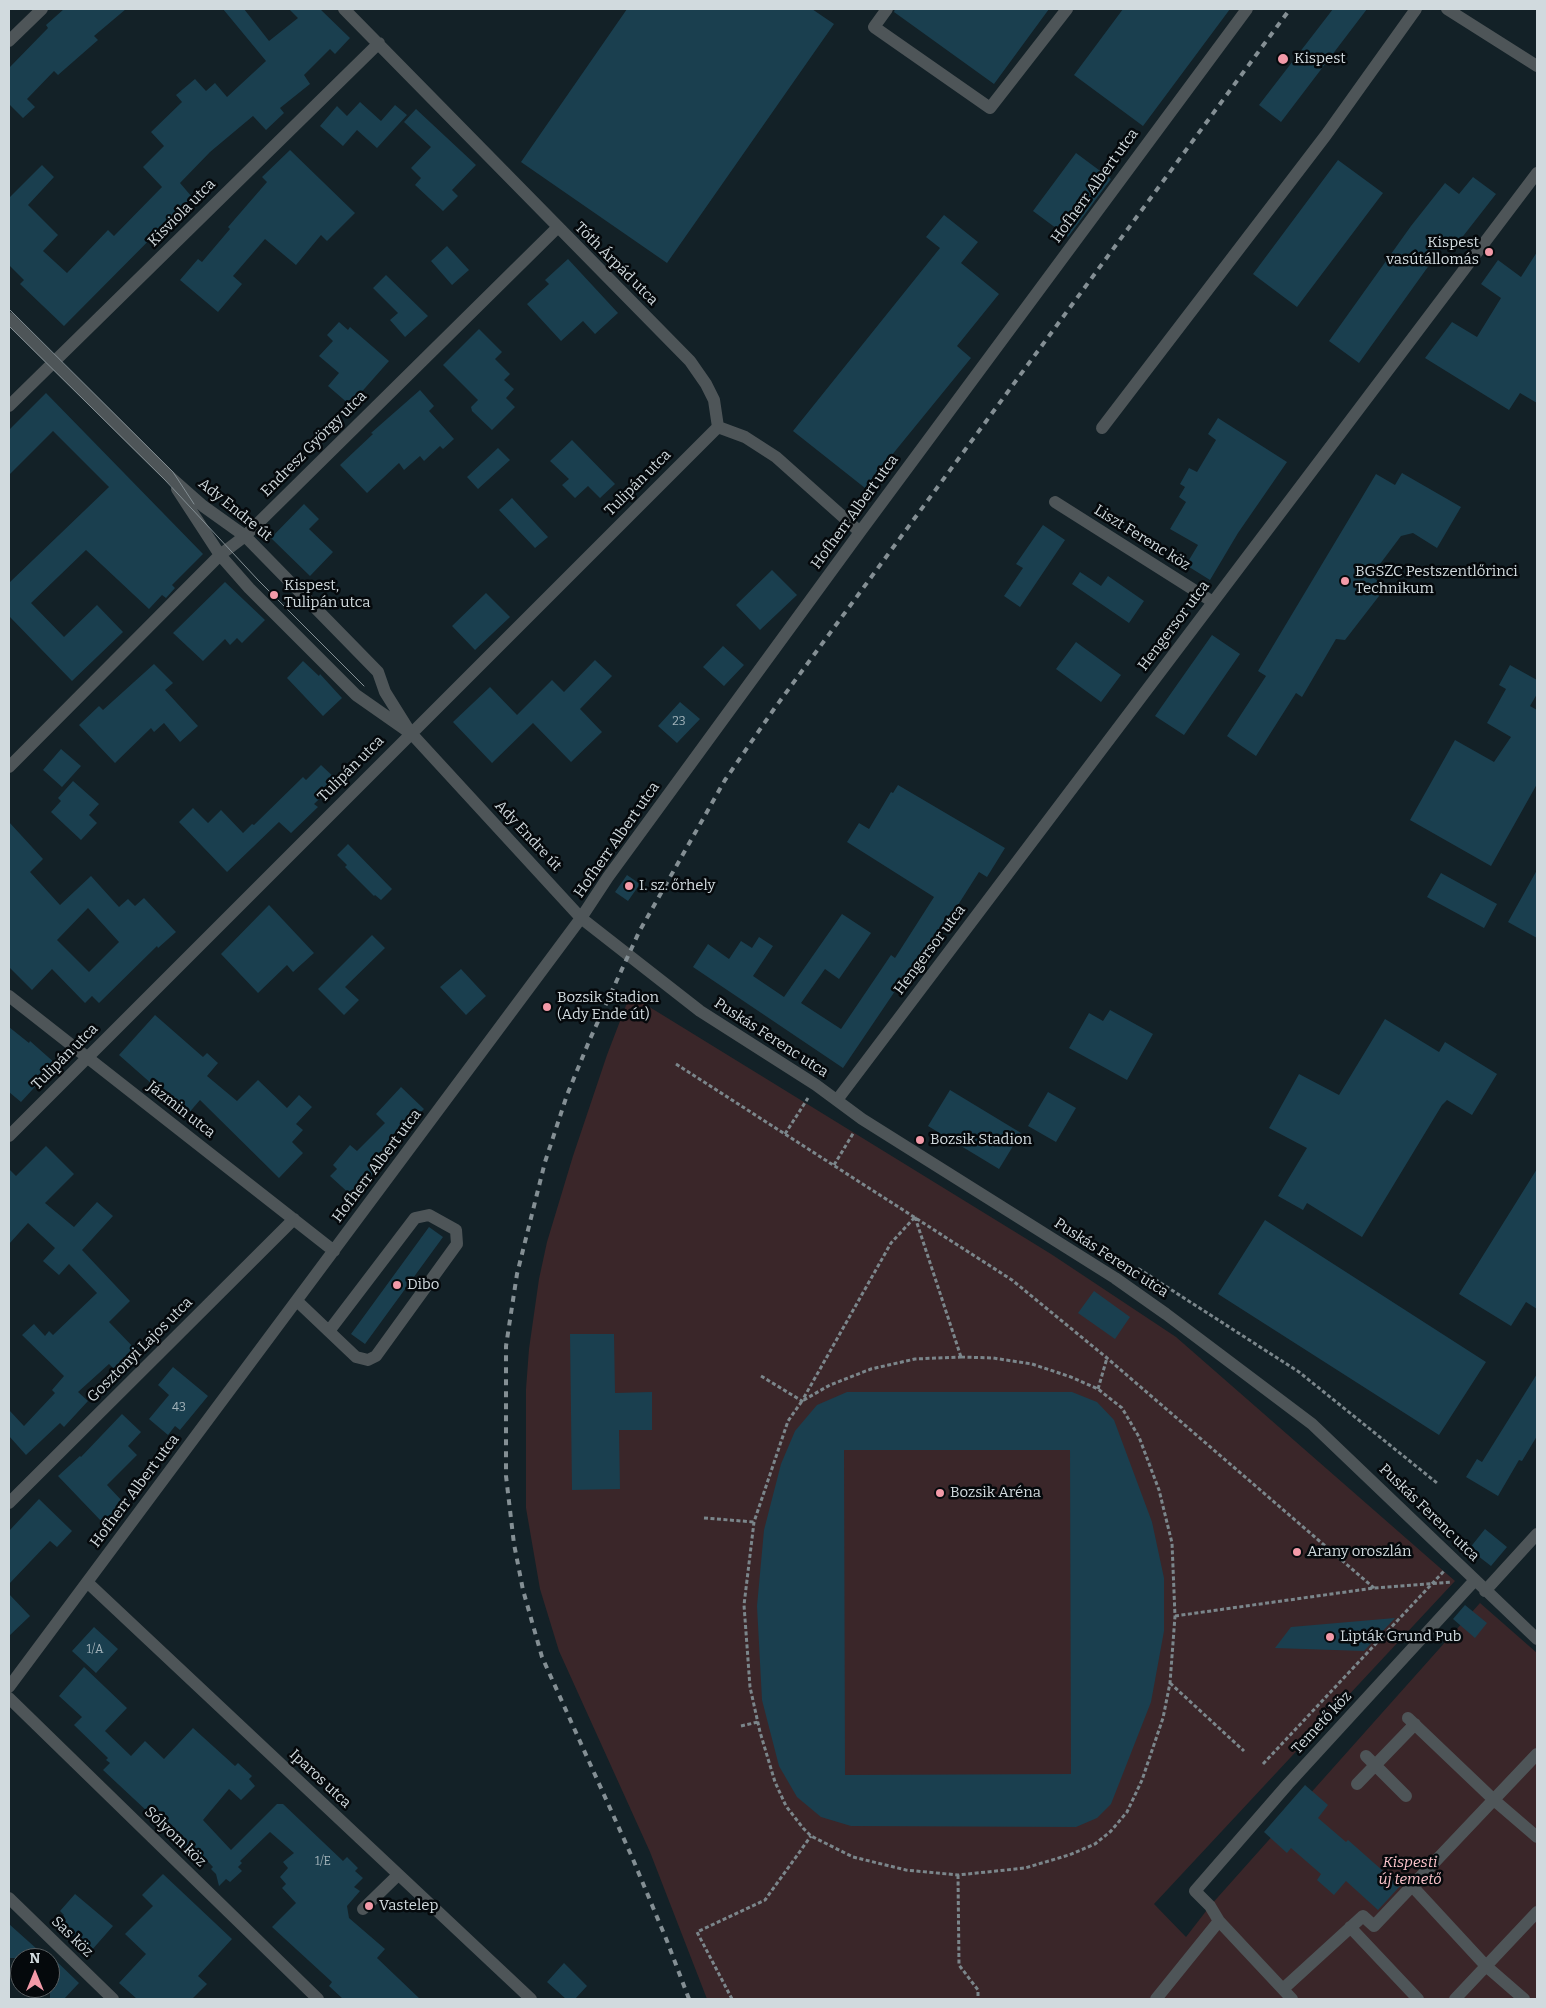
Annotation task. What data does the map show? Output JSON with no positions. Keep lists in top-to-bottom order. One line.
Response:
{"streets":{"street":["Hofherr Albert utca","Kisviola utca","Tóth Árpád utca","Endresz György utca","Tulipán utca","Ady Endre út","Liszt Ferenc köz","Hengersor utca","Puskás Ferenc utca","Jázmin utca","Gosztonyi Lajos utca","Temető köz","Iparos utca","Sólyom köz","Sas köz"]},"crossings":[["Hofherr Albert utca","Ady Endre út"],["Hofherr Albert utca","Jázmin utca"],["Hofherr Albert utca","Iparos utca"],["Kisviola utca","Tóth Árpád utca"],["Kisviola utca","Ady Endre út"],["Tóth Árpád utca","Endresz György utca"],["Tóth Árpád utca","Tulipán utca"],["Endresz György utca","Ady Endre út"],["Tulipán utca","Ady Endre út"],["Tulipán utca","Jázmin utca"],["Ady Endre út","Puskás Ferenc utca"],["Liszt Ferenc köz","Hengersor utca"],["Hengersor utca","Puskás Ferenc utca"],["Puskás Ferenc utca","Temető köz"],["Jázmin utca","Gosztonyi Lajos utca"]],"parks":["Kispesti új temető"],"places":["Kispest","Kispest vasútállomás","BGSZC Pestszentlőrinci Technikum","Kispest, Tulipán utca","I. sz. őrhely","Bozsik Stadion (Ady Ende út)","Bozsik Stadion","Dibo","Bozsik Aréna","Arany oroszlán","Lipták Grund Pub","Vastelep"],"house_numbers":["23","43","1/A","1/E"],"north":"top"}
